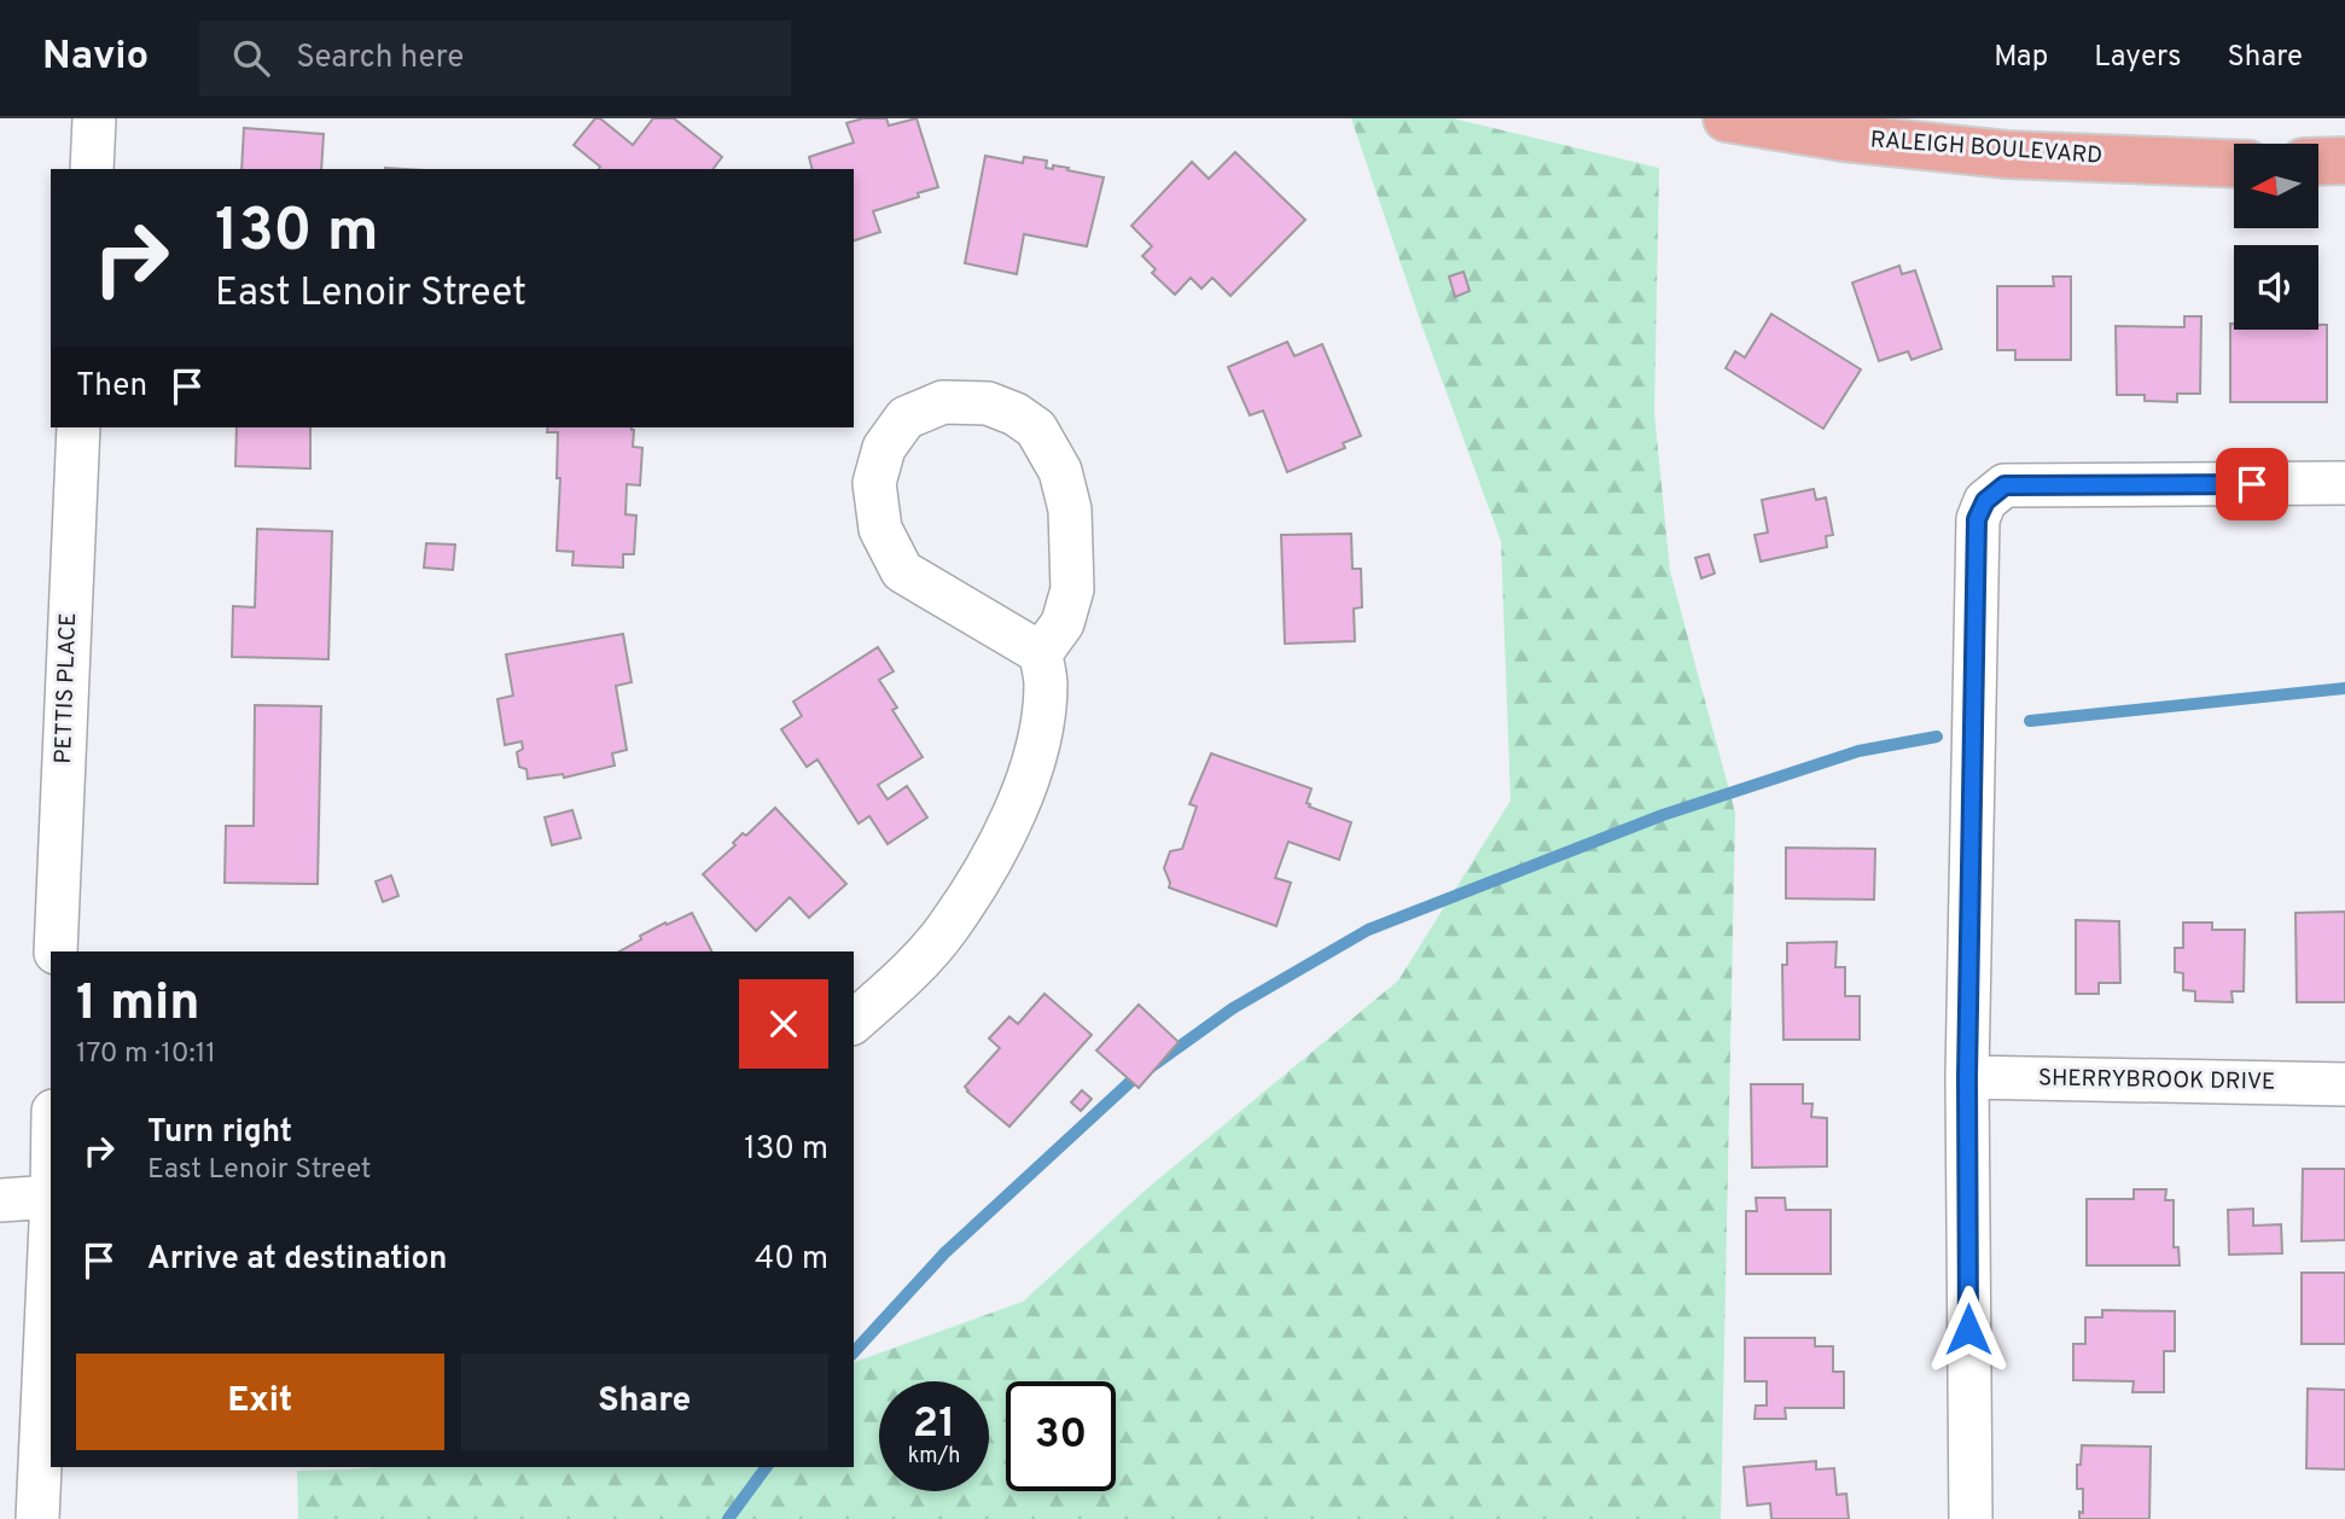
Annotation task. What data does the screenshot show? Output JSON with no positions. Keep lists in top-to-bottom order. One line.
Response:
{"streets":{"main road":["RALEIGH BOULEVARD"],"street":["PETTIS PLACE","SHERRYBROOK DRIVE"]},"north":"left","page":{"header":"Navio","search":"Search here","nav":["Map","Layers","Share"],"turn":["130 m","East Lenoir Street"],"then":"Then","heading":["1 min","170 m · 10:11"],"list":[{"name":"Turn right","note":"East Lenoir Street","value":"130 m"},{"name":"Arrive at destination","value":"40 m"}],"buttons":["Exit","Share"],"speed":"21 km/h","limit":"30"}}
